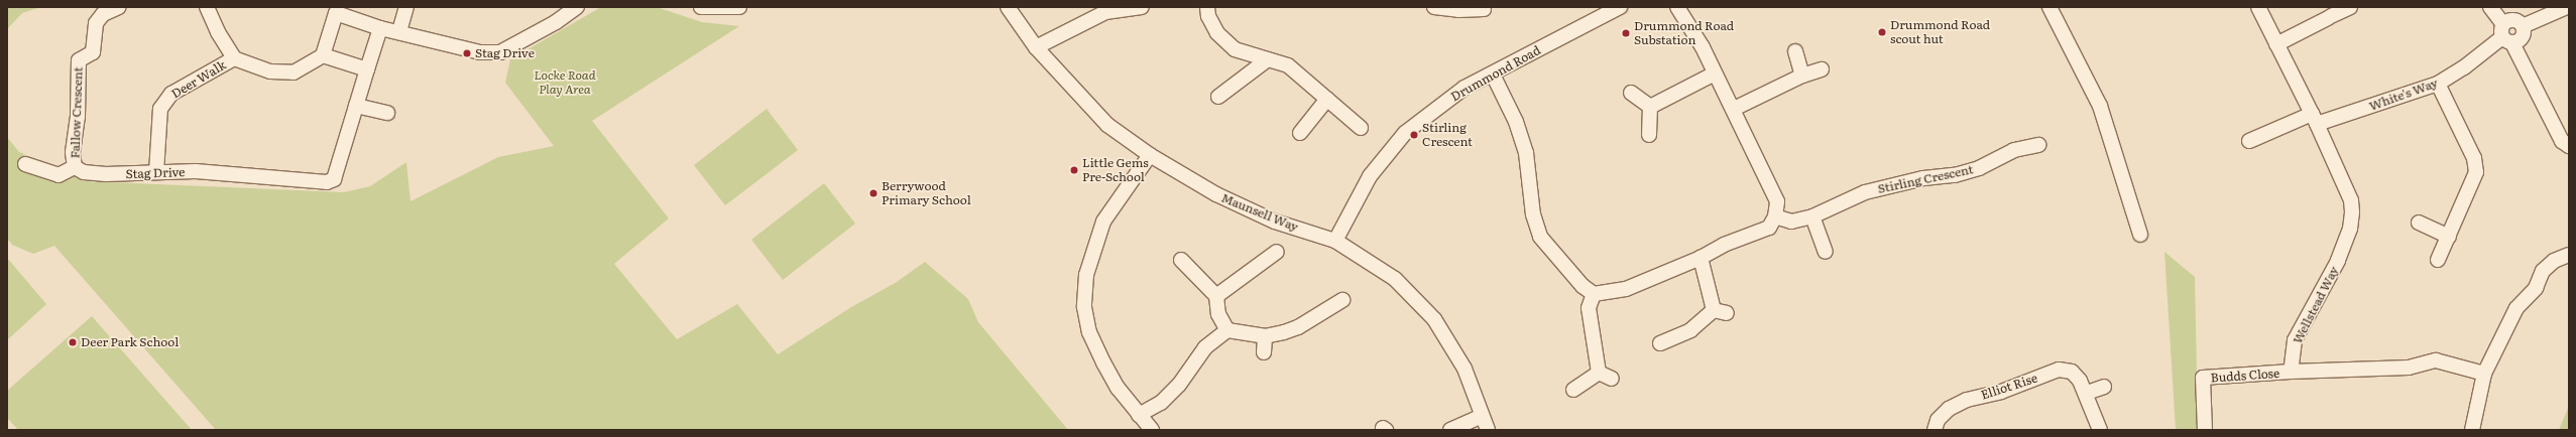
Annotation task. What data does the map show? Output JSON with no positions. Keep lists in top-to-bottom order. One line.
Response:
{"streets":{"street":["Drummond Road","Deer Walk","White's Way","Fallow Crescent","Stag Drive","Stirling Crescent","Maunsell Way","Wellstead Way","Budds Close","Elliot Rise"]},"crossings":[["Drummond Road","Maunsell Way"],["Deer Walk","Stag Drive"],["White's Way","Wellstead Way"],["Fallow Crescent","Stag Drive"],["Wellstead Way","Budds Close"]],"parks":["Locke Road Play Area"],"places":["Drummond Road scout hut","Drummond Road Substation","Stag Drive","Stirling Crescent","Little Gems Pre-School","Berrywood Primary School","Deer Park School"]}
